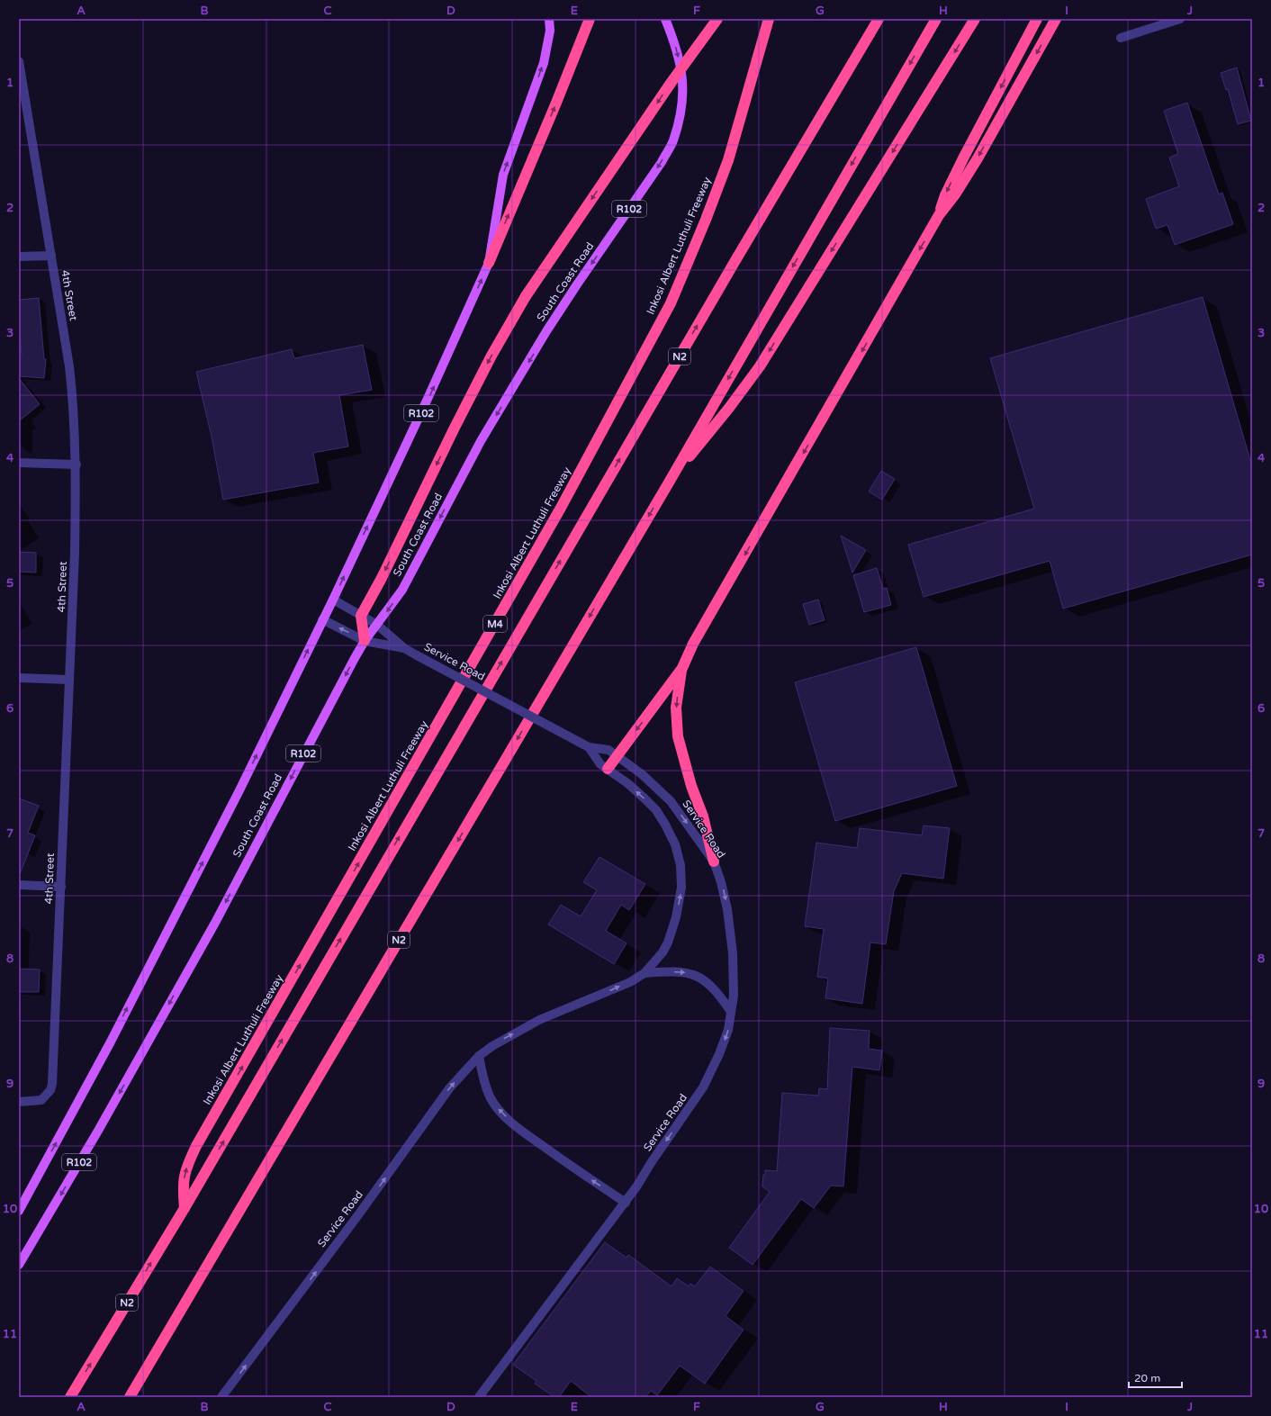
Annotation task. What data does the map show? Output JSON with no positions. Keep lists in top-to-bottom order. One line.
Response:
{"streets":{"highway":["Inkosi Albert Luthuli Freeway","N2","M4"],"main road":["R102","South Coast Road"],"street":["4th Street","Service Road"]},"crossings":[["R102","Service Road"],["Inkosi Albert Luthuli Freeway","N2"],["South Coast Road","Service Road"]],"scale_bar":"20 m","grid":{"columns":["A","B","C","D","E","F","G","H","I","J"],"rows":["1","2","3","4","5","6","7","8","9","10","11"]}}
